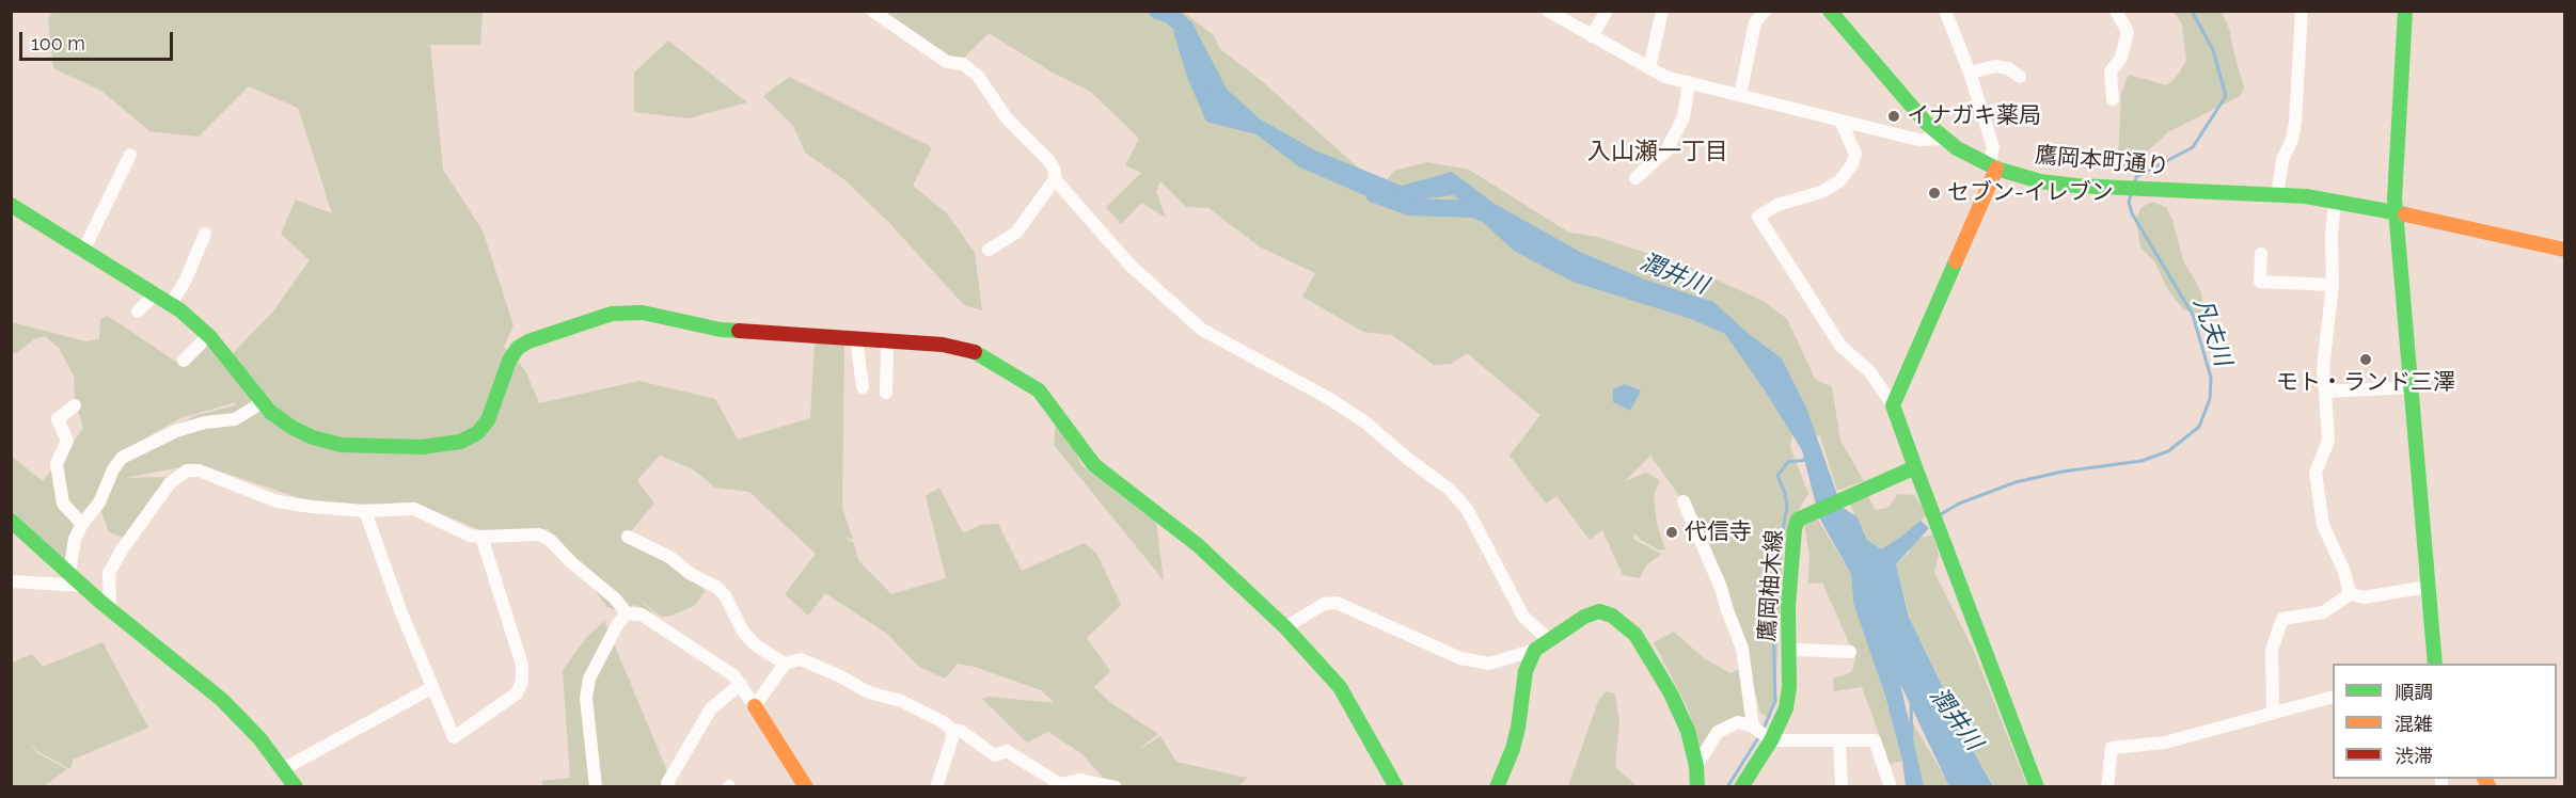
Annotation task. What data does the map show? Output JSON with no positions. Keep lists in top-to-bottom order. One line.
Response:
{"streets":{"street":["鷹岡本町通り","鷹岡柚木線"]},"districts":["入山瀬一丁目"],"water":["潤井川","凡夫川"],"places":["イナガキ薬局","セブン-イレブン","モト・ランド三澤","代信寺"],"legend":["順調","混雑","渋滞"],"scale_bar":"100 m"}
